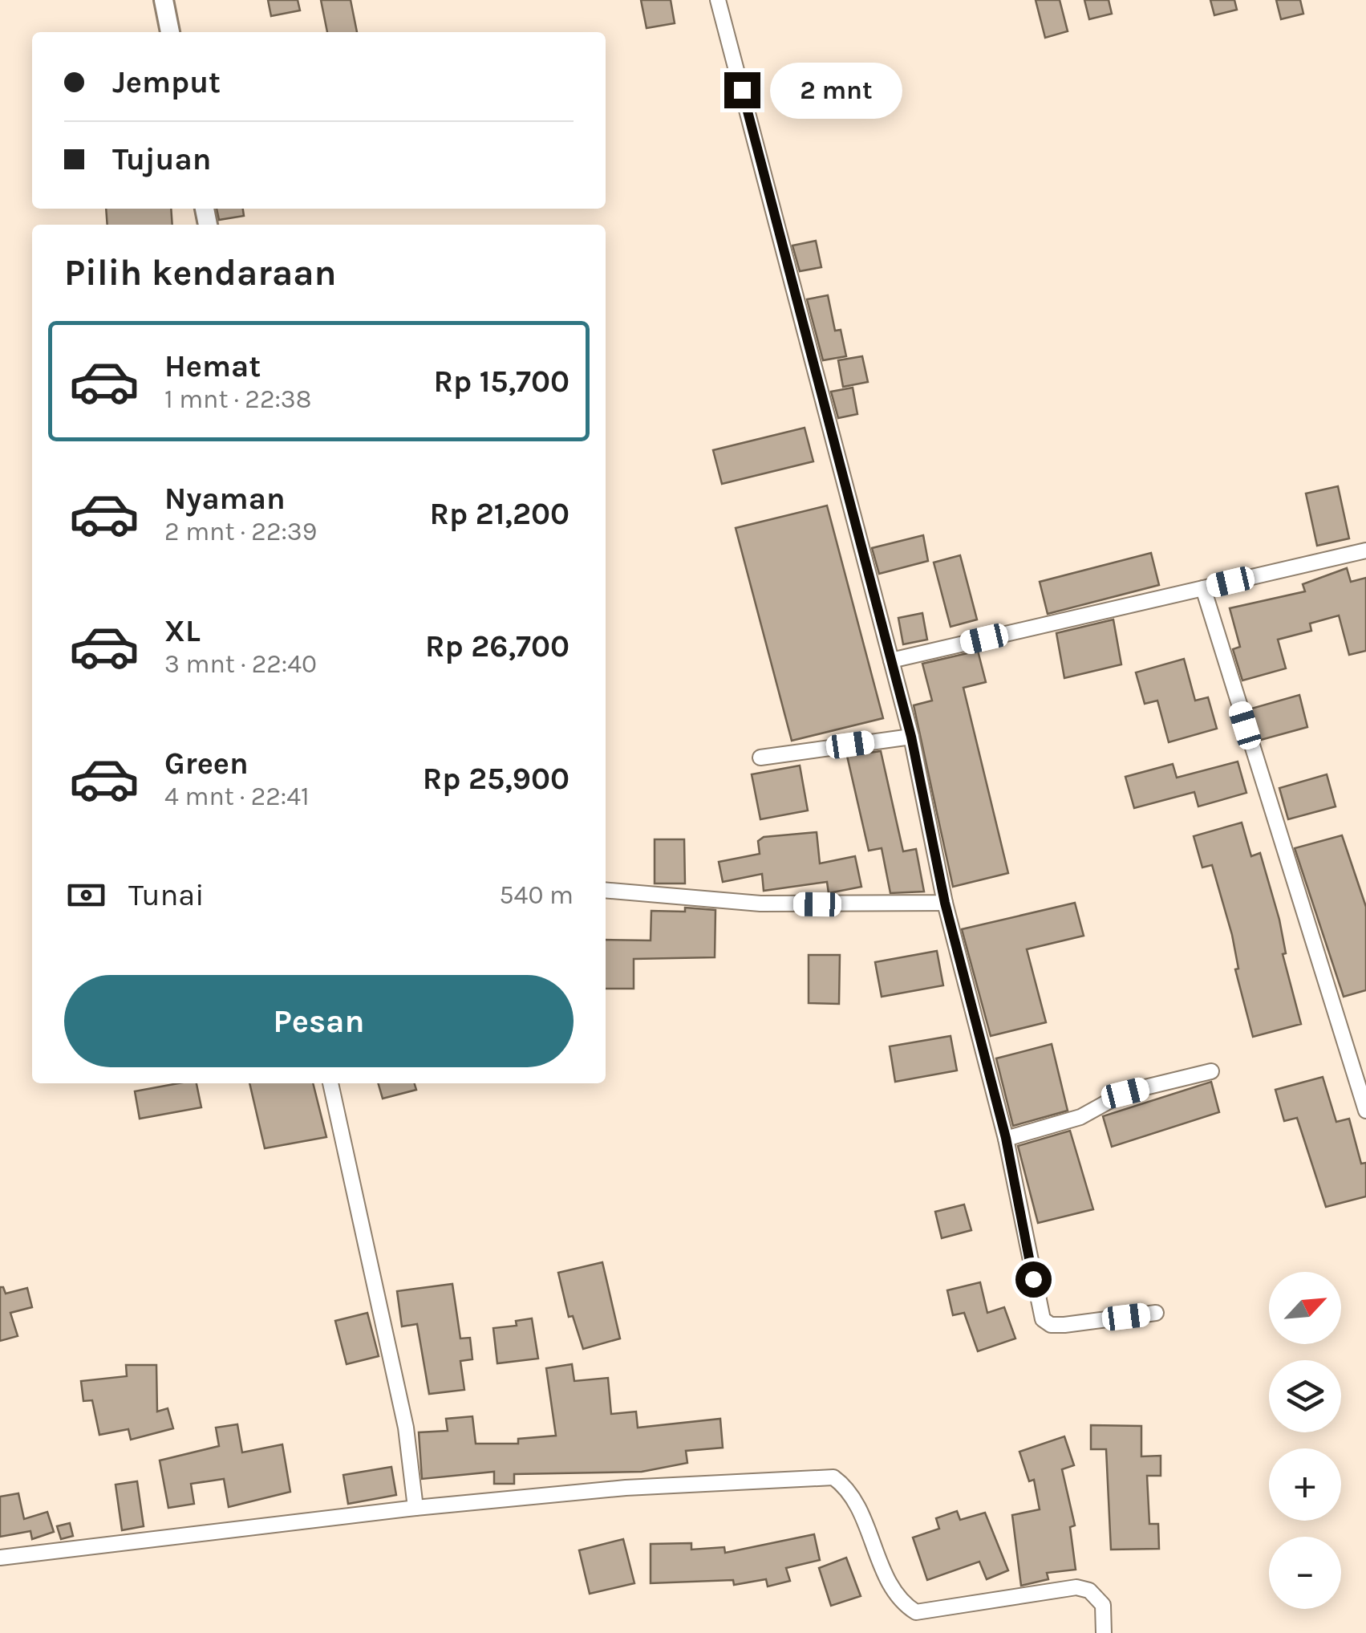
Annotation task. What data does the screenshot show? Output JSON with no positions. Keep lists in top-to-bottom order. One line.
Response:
{"north":"top right","page":{"banner":["Jemput","Tujuan"],"bubble":"2 mnt","heading":"Pilih kendaraan","list":[{"name":"Hemat","note":"1 mnt · 22:38","value":"Rp 15,700"},{"name":"Nyaman","note":"2 mnt · 22:39","value":"Rp 21,200"},{"name":"XL","note":"3 mnt · 22:40","value":"Rp 26,700"},{"name":"Green","note":"4 mnt · 22:41","value":"Rp 25,900"}],"pay":["Tunai","540 m"],"buttons":"Pesan","map_buttons":["+","−"]}}
